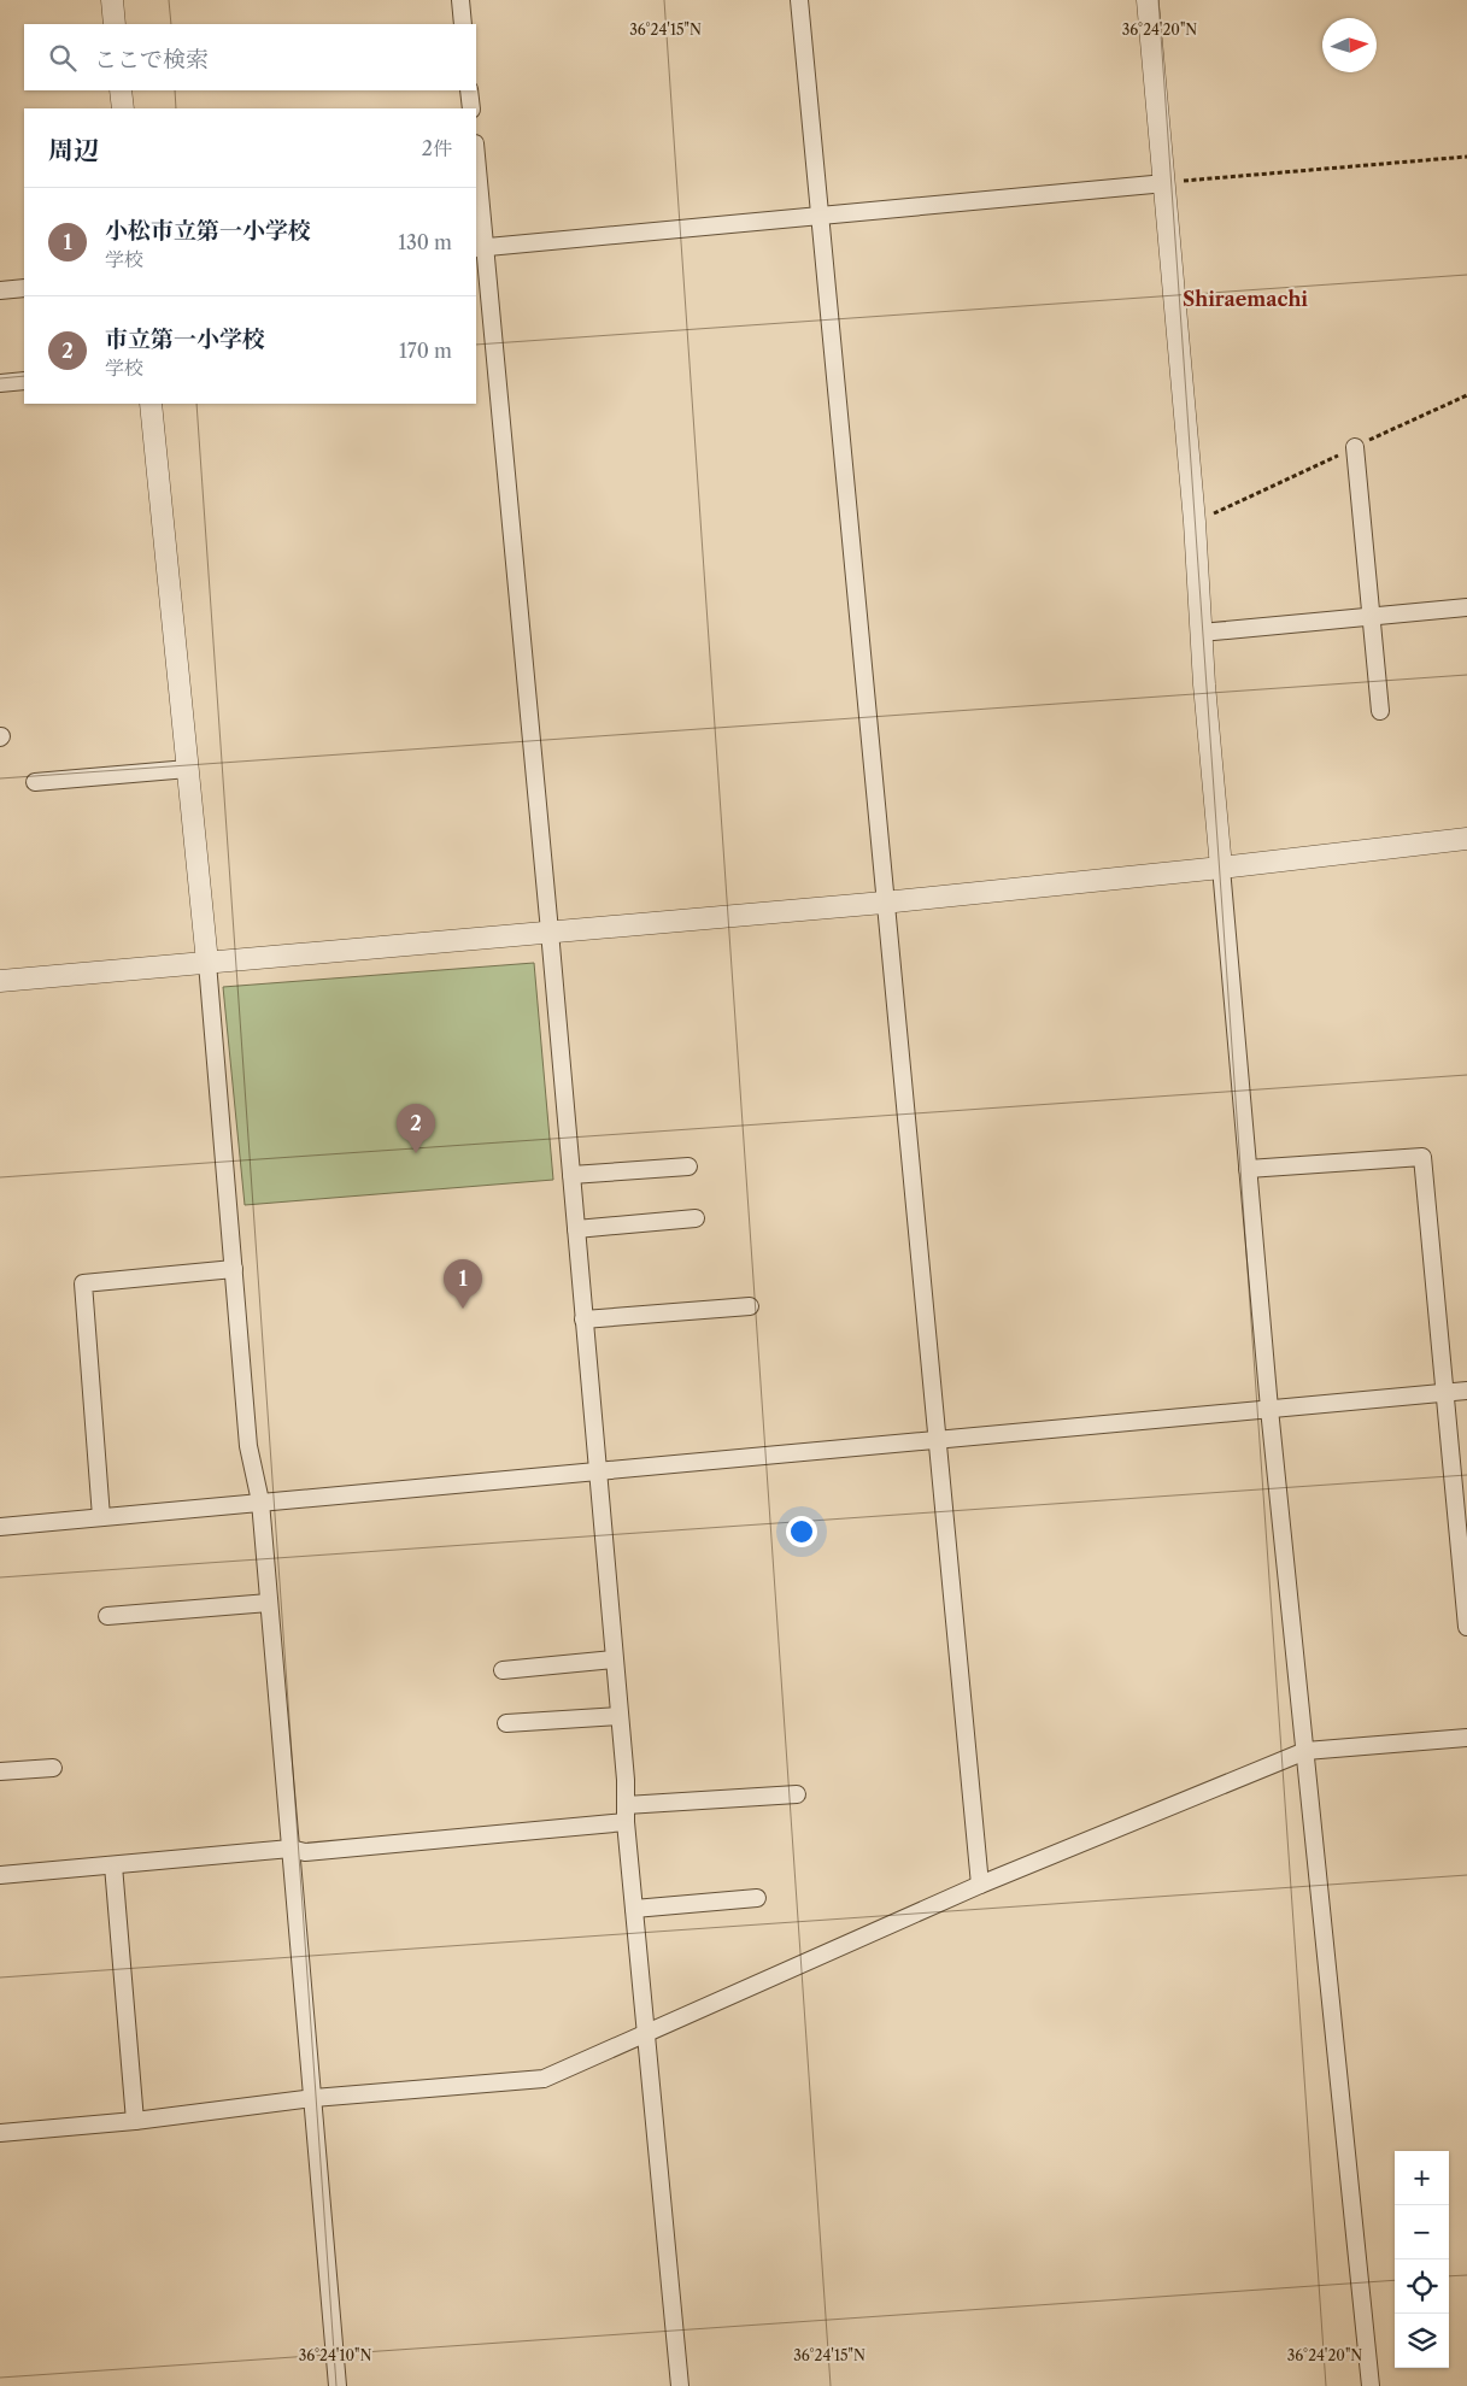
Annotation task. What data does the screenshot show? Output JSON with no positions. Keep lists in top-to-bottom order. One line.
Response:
{"districts":["Shiraemachi"],"north":"right","page":{"search":"ここで検索","heading":["周辺","2件"],"list":[{"mark":"1","name":"小松市立第一小学校","note":"学校","value":"130 m"},{"mark":"2","name":"市立第一小学校","note":"学校","value":"170 m"}],"pins":["2","1"],"map_buttons":["+","−"]},"coordinates":["36°24'15\"N","36°24'20\"N","36°24'10\"N"]}
